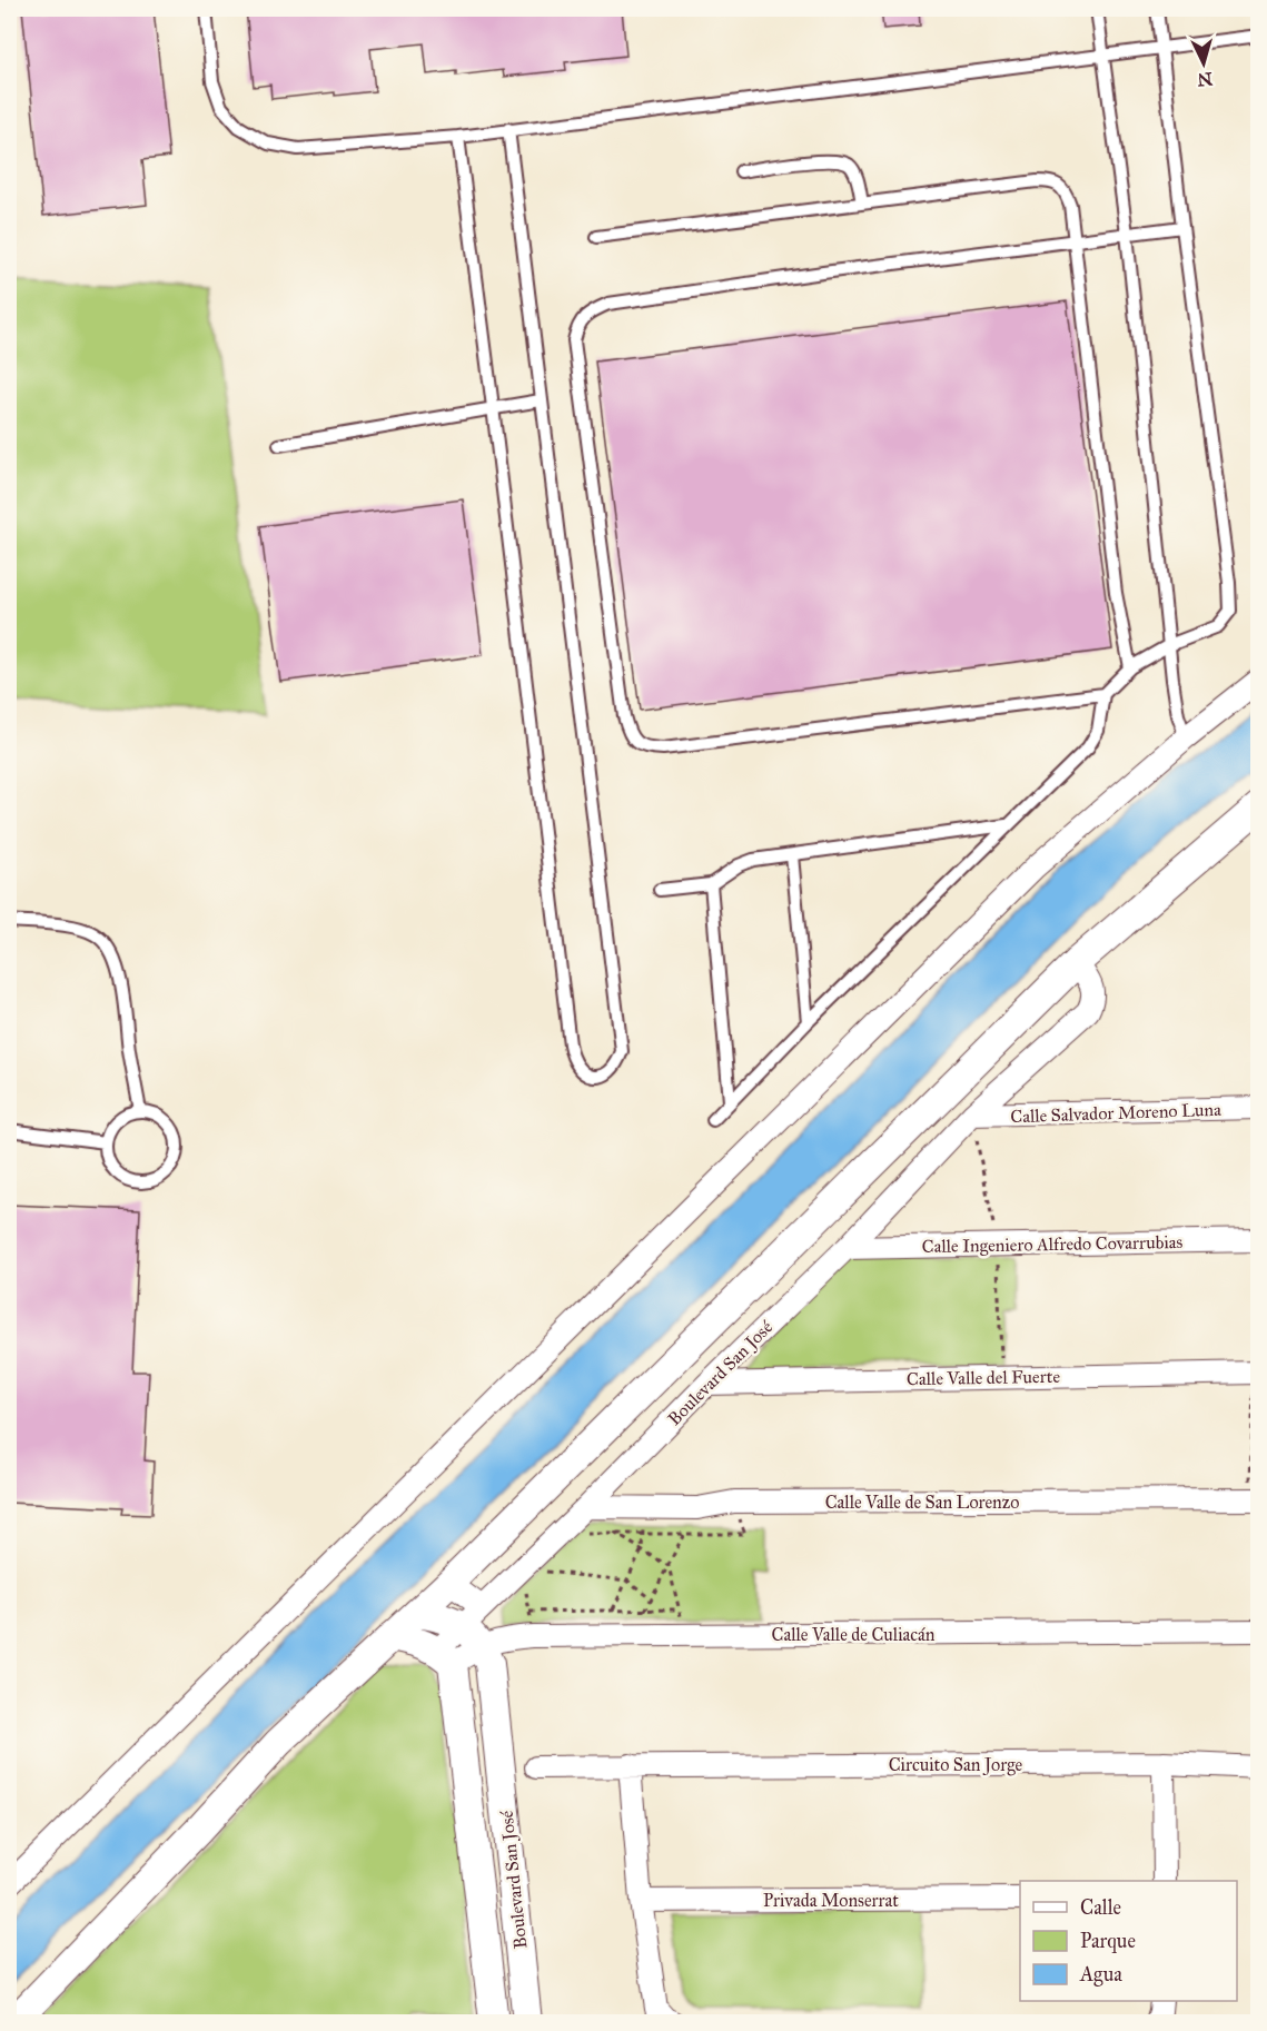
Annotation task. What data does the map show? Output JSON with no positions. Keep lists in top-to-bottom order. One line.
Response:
{"streets":{"street":["Calle Salvador Moreno Luna","Calle Ingeniero Alfredo Covarrubias","Boulevard San José","Calle Valle del Fuerte","Calle Valle de San Lorenzo","Calle Valle de Culiacán","Circuito San Jorge","Privada Monserrat"]},"crossings":[["Calle Salvador Moreno Luna","Boulevard San José"],["Calle Ingeniero Alfredo Covarrubias","Boulevard San José"],["Boulevard San José","Calle Valle del Fuerte"],["Boulevard San José","Calle Valle de San Lorenzo"],["Boulevard San José","Calle Valle de Culiacán"]],"legend":["Calle","Parque","Agua"],"north":"bottom"}
